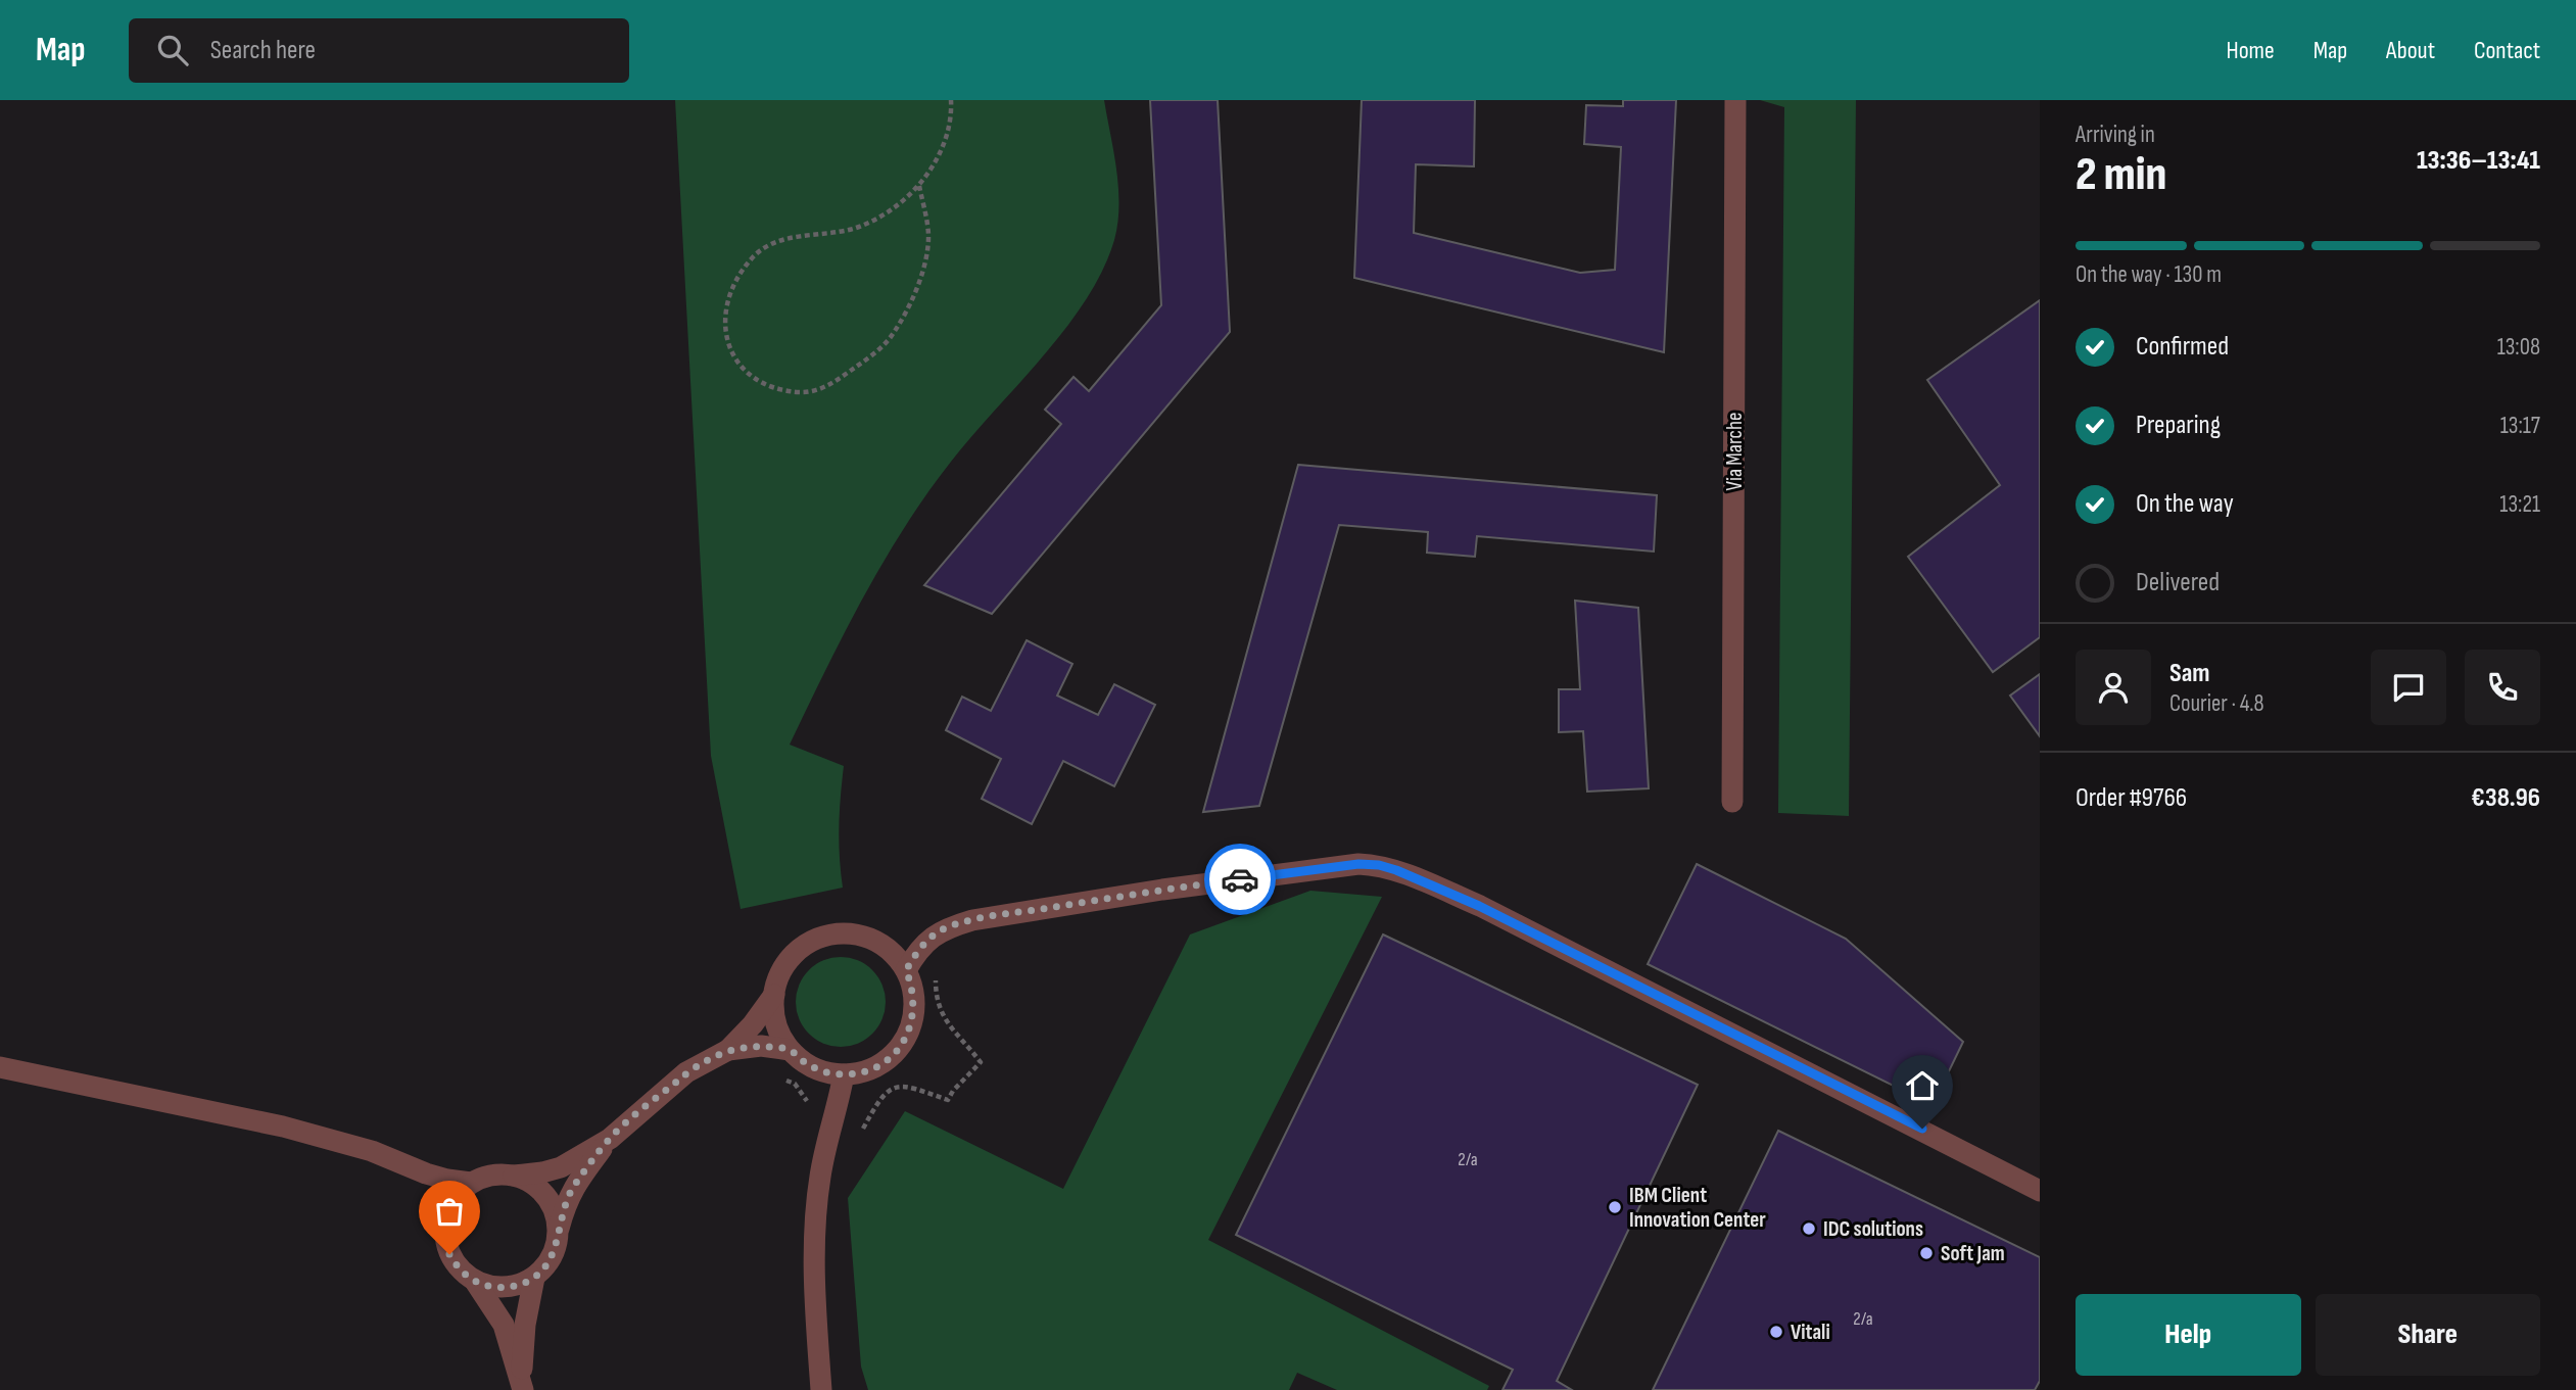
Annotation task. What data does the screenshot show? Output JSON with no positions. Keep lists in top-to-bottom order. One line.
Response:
{"streets":{"street":["Via Marche"]},"places":["IBM Client Innovation Center","IDC solutions","Soft Jam","Vitali"],"house_numbers":["2/a","2/a"],"page":{"header":"Map","search":"Search here","nav":["Home","Map","About","Contact"],"heading":["2 min","Arriving in","13:36–13:41"],"panel":["Sam","Courier · 4.8","Order #9766","€38.96"],"bar":"On the way · 130 m","list":[["Confirmed","13:08"],["Preparing","13:17"],["On the way","13:21"],"Delivered"],"buttons":["Help","Share"]}}
